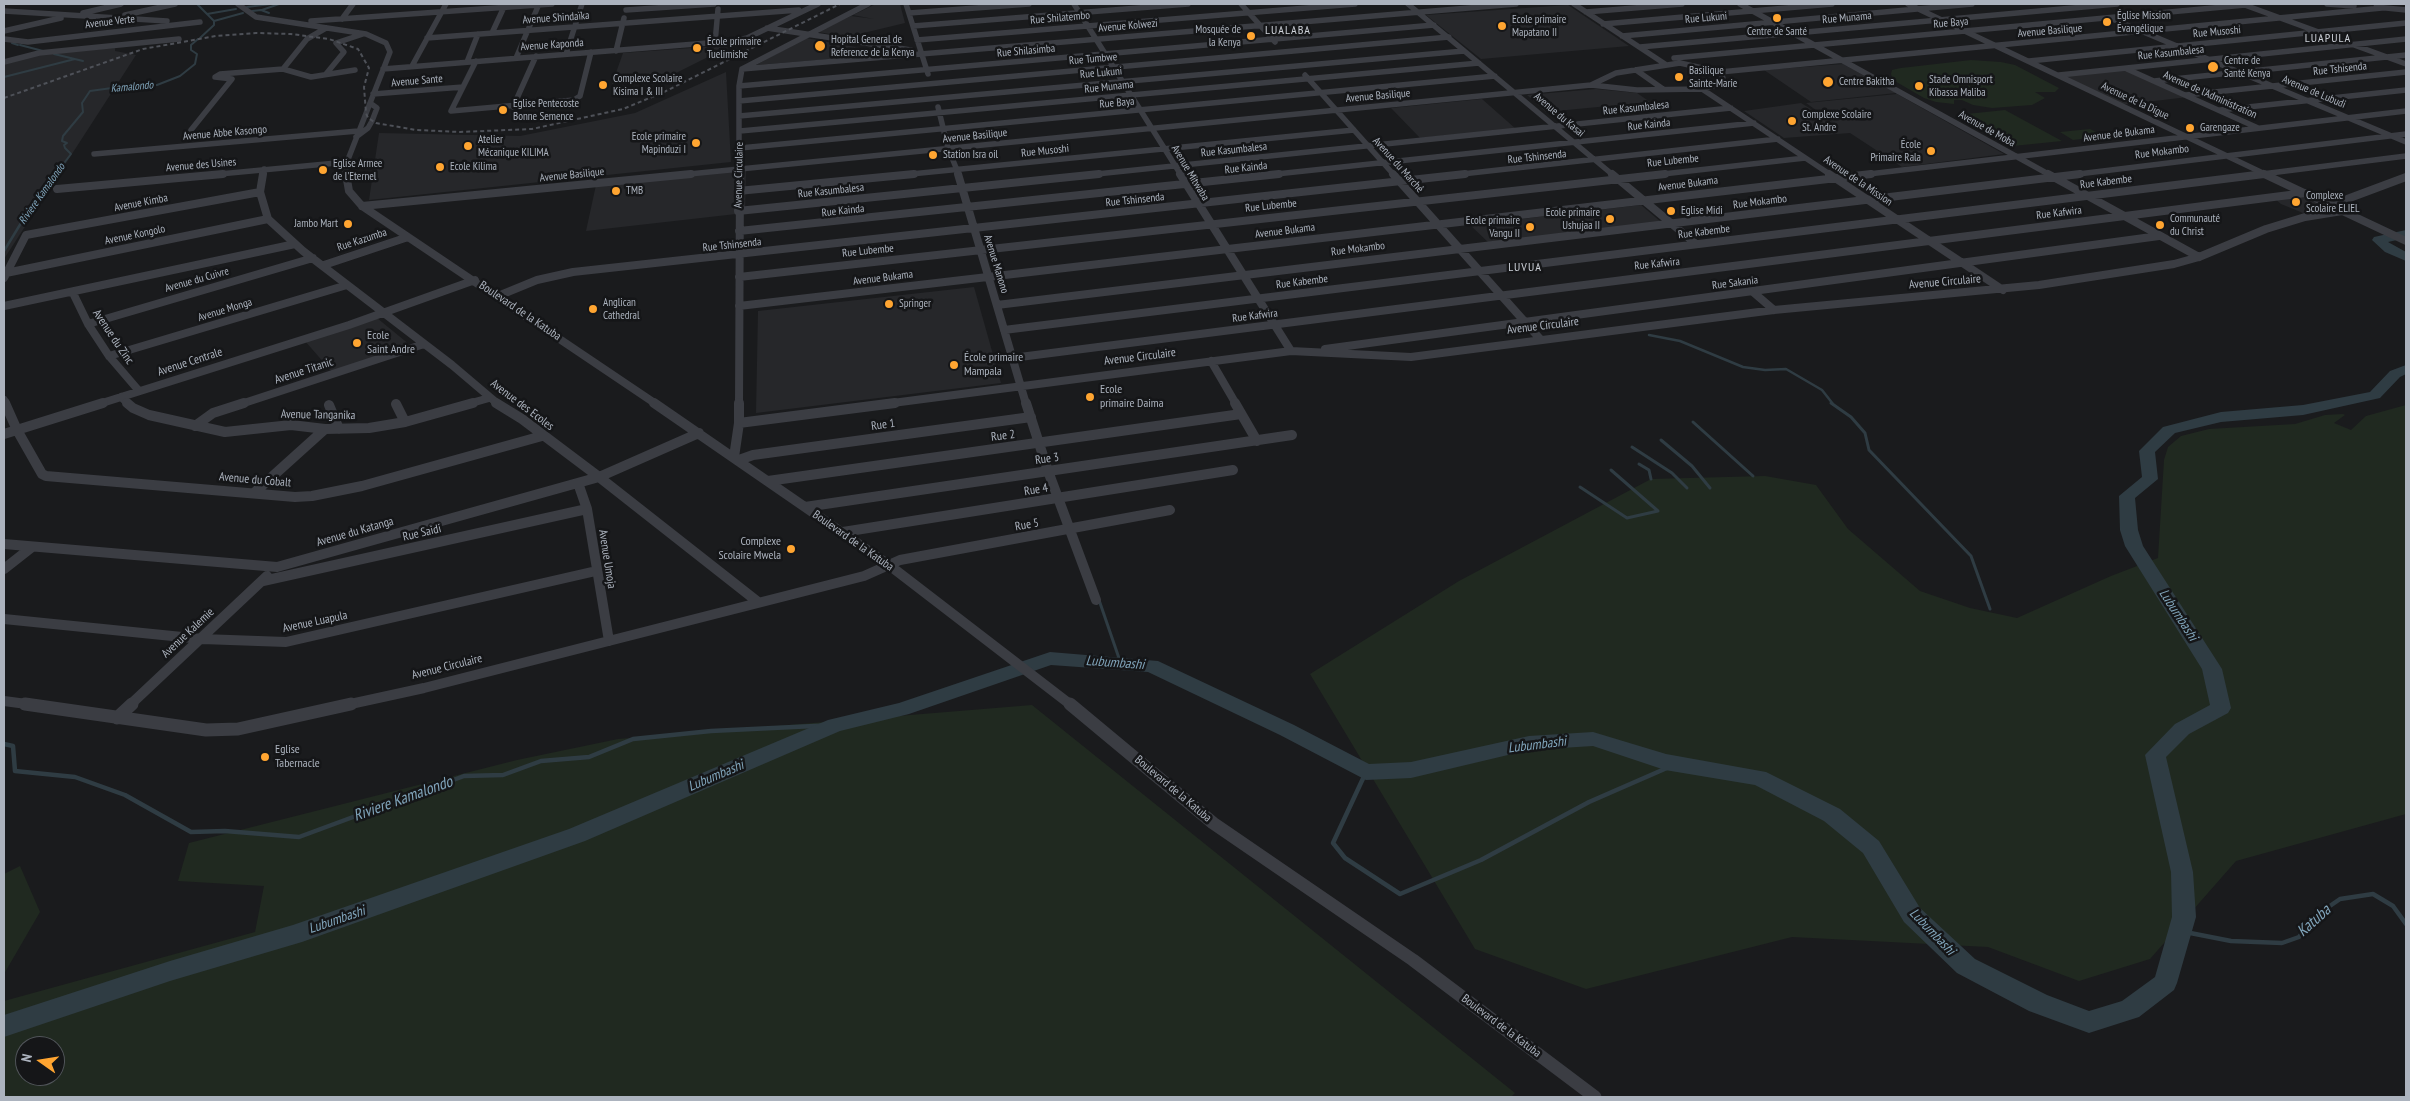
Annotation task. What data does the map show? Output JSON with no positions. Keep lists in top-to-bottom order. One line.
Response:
{"streets":{"street":["Avenue Shindaïka","Rue Shilatembo","Rue Lukuni","Rue Munama","Avenue Verte","Rue Baya","Avenue Kolwezi","Avenue Basilique","Rue Musoshi","Avenue Kaponda","Rue Shilasimba","Rue Kasumbalesa","Rue Tumbwe","Rue Tshisenda","Avenue Sante","Avenue de Lubudi","Avenue de l'Administration","Avenue de la Digue","Avenue du Kasai","Rue Kainda","Avenue de Moba","Avenue Abbe Kasongo","Avenue de Bukama","Rue Mokambo","Rue Tshinsenda","Rue Lubembe","Avenue des Usines","Avenue du Marché","Avenue Mitwaba","Avenue Circulaire","Avenue de la Mission","Rue Kabembe","Avenue Bukama","Avenue Kimba","Rue Kafwira","Avenue Kongolo","Rue Kazumba","Avenue Manono","Avenue du Cuivre","Rue Sakania","Avenue Monga","Boulevard de la Katuba","Avenue du Zinc","Avenue Centrale","Avenue Titanic","Avenue des Ecoles","Avenue Tanganika","Rue 1","Rue 2","Rue 3","Avenue du Cobalt","Rue 4","Rue 5","Avenue du Katanga","Rue Saidi","Avenue Umoja","Avenue Luapula","Avenue Kalemie"]},"crossings":[["Rue Shilatembo","Avenue du Marché"],["Rue Shilatembo","Avenue Mitwaba"],["Rue Shilatembo","Avenue Manono"],["Rue Lukuni","Avenue de la Digue"],["Rue Lukuni","Avenue du Kasai"],["Rue Lukuni","Avenue de Moba"],["Rue Lukuni","Avenue du Marché"],["Rue Lukuni","Avenue Mitwaba"],["Rue Lukuni","Avenue Circulaire"],["Rue Lukuni","Avenue Manono"],["Rue Munama","Avenue de Lubudi"],["Rue Munama","Avenue de la Digue"],["Rue Munama","Avenue du Kasai"],["Rue Munama","Avenue de Moba"],["Rue Munama","Avenue du Marché"],["Rue Munama","Avenue Mitwaba"],["Rue Munama","Avenue Circulaire"],["Rue Munama","Avenue Manono"],["Rue Baya","Avenue de Lubudi"],["Rue Baya","Avenue de la Digue"],["Rue Baya","Avenue du Kasai"],["Rue Baya","Avenue de Moba"],["Rue Baya","Avenue du Marché"],["Rue Baya","Avenue Mitwaba"],["Rue Baya","Avenue Circulaire"],["Rue Baya","Avenue Manono"],["Avenue Kolwezi","Avenue du Kasai"],["Avenue Kolwezi","Avenue du Marché"],["Avenue Kolwezi","Avenue Mitwaba"],["Avenue Kolwezi","Avenue Circulaire"],["Avenue Kolwezi","Avenue Manono"],["Avenue Basilique","Avenue de Lubudi"],["Avenue Basilique","Avenue de la Digue"],["Avenue Basilique","Avenue du Kasai"],["Avenue Basilique","Avenue de Moba"],["Avenue Basilique","Avenue du Marché"],["Avenue Basilique","Avenue Mitwaba"],["Avenue Basilique","Avenue Circulaire"],["Avenue Basilique","Avenue Manono"],["Avenue Basilique","Boulevard de la Katuba"],["Rue Musoshi","Avenue de Lubudi"],["Rue Musoshi","Avenue de la Digue"],["Rue Musoshi","Avenue du Marché"],["Rue Musoshi","Avenue Mitwaba"],["Rue Musoshi","Avenue Circulaire"],["Rue Musoshi","Avenue Manono"],["Rue Shilasimba","Avenue du Kasai"],["Rue Shilasimba","Avenue du Marché"],["Rue Shilasimba","Avenue Mitwaba"],["Rue Shilasimba","Avenue Circulaire"],["Rue Shilasimba","Avenue Manono"],["Rue Kasumbalesa","Avenue de Lubudi"],["Rue Kasumbalesa","Avenue de l'Administration"],["Rue Kasumbalesa","Avenue de la Digue"],["Rue Kasumbalesa","Avenue du Kasai"],["Rue Kasumbalesa","Avenue du Marché"],["Rue Kasumbalesa","Avenue Mitwaba"],["Rue Kasumbalesa","Avenue Circulaire"],["Rue Kasumbalesa","Avenue de la Mission"],["Rue Kasumbalesa","Avenue Manono"],["Rue Tumbwe","Avenue du Kasai"],["Rue Tumbwe","Avenue du Marché"],["Rue Tumbwe","Avenue Mitwaba"],["Rue Tumbwe","Avenue Circulaire"],["Rue Tumbwe","Avenue Manono"],["Rue Tshisenda","Avenue de Lubudi"],["Rue Tshisenda","Avenue de l'Administration"],["Avenue de Lubudi","Avenue de Bukama"],["Avenue de Lubudi","Rue Mokambo"],["Avenue de l'Administration","Avenue de Bukama"],["Avenue de la Digue","Avenue de Bukama"],["Avenue de la Digue","Rue Mokambo"],["Avenue de la Digue","Avenue Circulaire"],["Avenue de la Digue","Rue Kabembe"],["Avenue de la Digue","Rue Kafwira"],["Avenue du Kasai","Rue Kainda"],["Avenue du Kasai","Rue Mokambo"],["Avenue du Kasai","Rue Tshinsenda"],["Avenue du Kasai","Rue Lubembe"],["Avenue du Kasai","Rue Kabembe"],["Avenue du Kasai","Avenue Bukama"],["Rue Kainda","Avenue du Marché"],["Rue Kainda","Avenue Mitwaba"],["Rue Kainda","Avenue Circulaire"],["Rue Kainda","Avenue de la Mission"],["Rue Kainda","Avenue Manono"],["Avenue de Moba","Avenue de Bukama"],["Avenue de Moba","Rue Mokambo"],["Avenue de Moba","Avenue Circulaire"],["Avenue de Moba","Rue Kabembe"],["Avenue de Moba","Rue Kafwira"],["Avenue de Moba","Rue Sakania"],["Avenue Abbe Kasongo","Boulevard de la Katuba"],["Avenue de Bukama","Avenue de la Mission"],["Avenue de Bukama","Avenue Bukama"],["Rue Mokambo","Avenue du Marché"],["Rue Mokambo","Avenue Mitwaba"],["Rue Mokambo","Avenue de la Mission"],["Rue Mokambo","Avenue Manono"],["Rue Tshinsenda","Avenue du Marché"],["Rue Tshinsenda","Avenue Mitwaba"],["Rue Tshinsenda","Avenue Circulaire"],["Rue Tshinsenda","Avenue de la Mission"],["Rue Tshinsenda","Avenue Manono"],["Rue Tshinsenda","Boulevard de la Katuba"],["Rue Lubembe","Avenue du Marché"],["Rue Lubembe","Avenue Mitwaba"],["Rue Lubembe","Avenue Circulaire"],["Rue Lubembe","Avenue de la Mission"],["Rue Lubembe","Avenue Manono"],["Avenue des Usines","Boulevard de la Katuba"],["Avenue du Marché","Avenue Circulaire"],["Avenue du Marché","Rue Kabembe"],["Avenue du Marché","Avenue Bukama"],["Avenue du Marché","Rue Kafwira"],["Avenue du Marché","Rue Sakania"],["Avenue Mitwaba","Avenue Circulaire"],["Avenue Mitwaba","Rue Kabembe"],["Avenue Mitwaba","Avenue Bukama"],["Avenue Mitwaba","Rue Kafwira"],["Avenue Circulaire","Avenue de la Mission"],["Avenue Circulaire","Avenue Bukama"],["Avenue Circulaire","Avenue Manono"],["Avenue Circulaire","Rue Sakania"],["Avenue Circulaire","Boulevard de la Katuba"],["Avenue Circulaire","Avenue des Ecoles"],["Avenue Circulaire","Rue 1"],["Avenue Circulaire","Rue 5"],["Avenue Circulaire","Avenue Umoja"],["Avenue Circulaire","Avenue Kalemie"],["Avenue de la Mission","Rue Kabembe"],["Avenue de la Mission","Avenue Bukama"],["Avenue de la Mission","Rue Kafwira"],["Avenue de la Mission","Rue Sakania"],["Rue Kabembe","Avenue Manono"],["Avenue Bukama","Avenue Manono"],["Avenue Kimba","Avenue Kongolo"],["Rue Kafwira","Avenue Manono"],["Avenue Kongolo","Avenue des Ecoles"],["Rue Kazumba","Boulevard de la Katuba"],["Rue Kazumba","Avenue des Ecoles"],["Avenue Manono","Rue 1"],["Avenue Manono","Rue 2"],["Avenue Manono","Rue 3"],["Avenue Manono","Rue 4"],["Avenue Manono","Rue 5"],["Avenue du Cuivre","Avenue du Zinc"],["Avenue du Cuivre","Avenue des Ecoles"],["Avenue Monga","Avenue du Zinc"],["Avenue Monga","Avenue des Ecoles"],["Boulevard de la Katuba","Rue 1"],["Boulevard de la Katuba","Rue 2"],["Boulevard de la Katuba","Rue 3"],["Boulevard de la Katuba","Rue 4"],["Boulevard de la Katuba","Rue 5"],["Boulevard de la Katuba","Avenue du Katanga"],["Avenue du Zinc","Avenue Centrale"],["Avenue Centrale","Avenue des Ecoles"],["Avenue Centrale","Avenue Tanganika"],["Avenue Centrale","Avenue du Cobalt"],["Avenue Titanic","Avenue des Ecoles"],["Avenue Titanic","Avenue Tanganika"],["Avenue des Ecoles","Avenue Tanganika"],["Avenue des Ecoles","Avenue du Cobalt"],["Avenue des Ecoles","Avenue du Katanga"],["Avenue du Katanga","Avenue Umoja"],["Avenue du Katanga","Avenue Kalemie"],["Rue Saidi","Avenue Umoja"],["Rue Saidi","Avenue Kalemie"],["Avenue Umoja","Avenue Luapula"],["Avenue Luapula","Avenue Kalemie"]],"districts":["LUALABA","LUAPULA","LUVUA"],"water":["Kamalondo","Riviere Kamalondo","Lubumbashi","Katuba"],"places":["Centre de Santé","Église Mission Évangélique","Ecole primaire Mapatano II","Mosquée de la Kenya","Hopital General de Reference de la Kenya","École primaire Tuelimishe","Centre de Santé Kenya","Basilique Sainte-Marie","Centre Bakitha","Complexe Scolaire Kisima I & III","Stade Omnisport Kibassa Maliba","Eglise Pentecoste Bonne Semence","Complexe Scolaire St. Andre","Garengaze","Ecole primaire Mapinduzi I","Atelier Mécanique KILIMA","École Primaire Rala","Station Isra oil","Ecole Kilima","Eglise Armee de l'Eternel","TMB","Complexe Scolaire ELIEL","Eglise Midi","Ecole primaire Ushujaa II","Jambo Mart","Communauté du Christ","Ecole primaire Vangu II","Springer","Anglican Cathedral","Ecole Saint Andre","École primaire Mampala","Ecole primaire Daima","Complexe Scolaire Mwela","Eglise Tabernacle"],"north":"left"}
